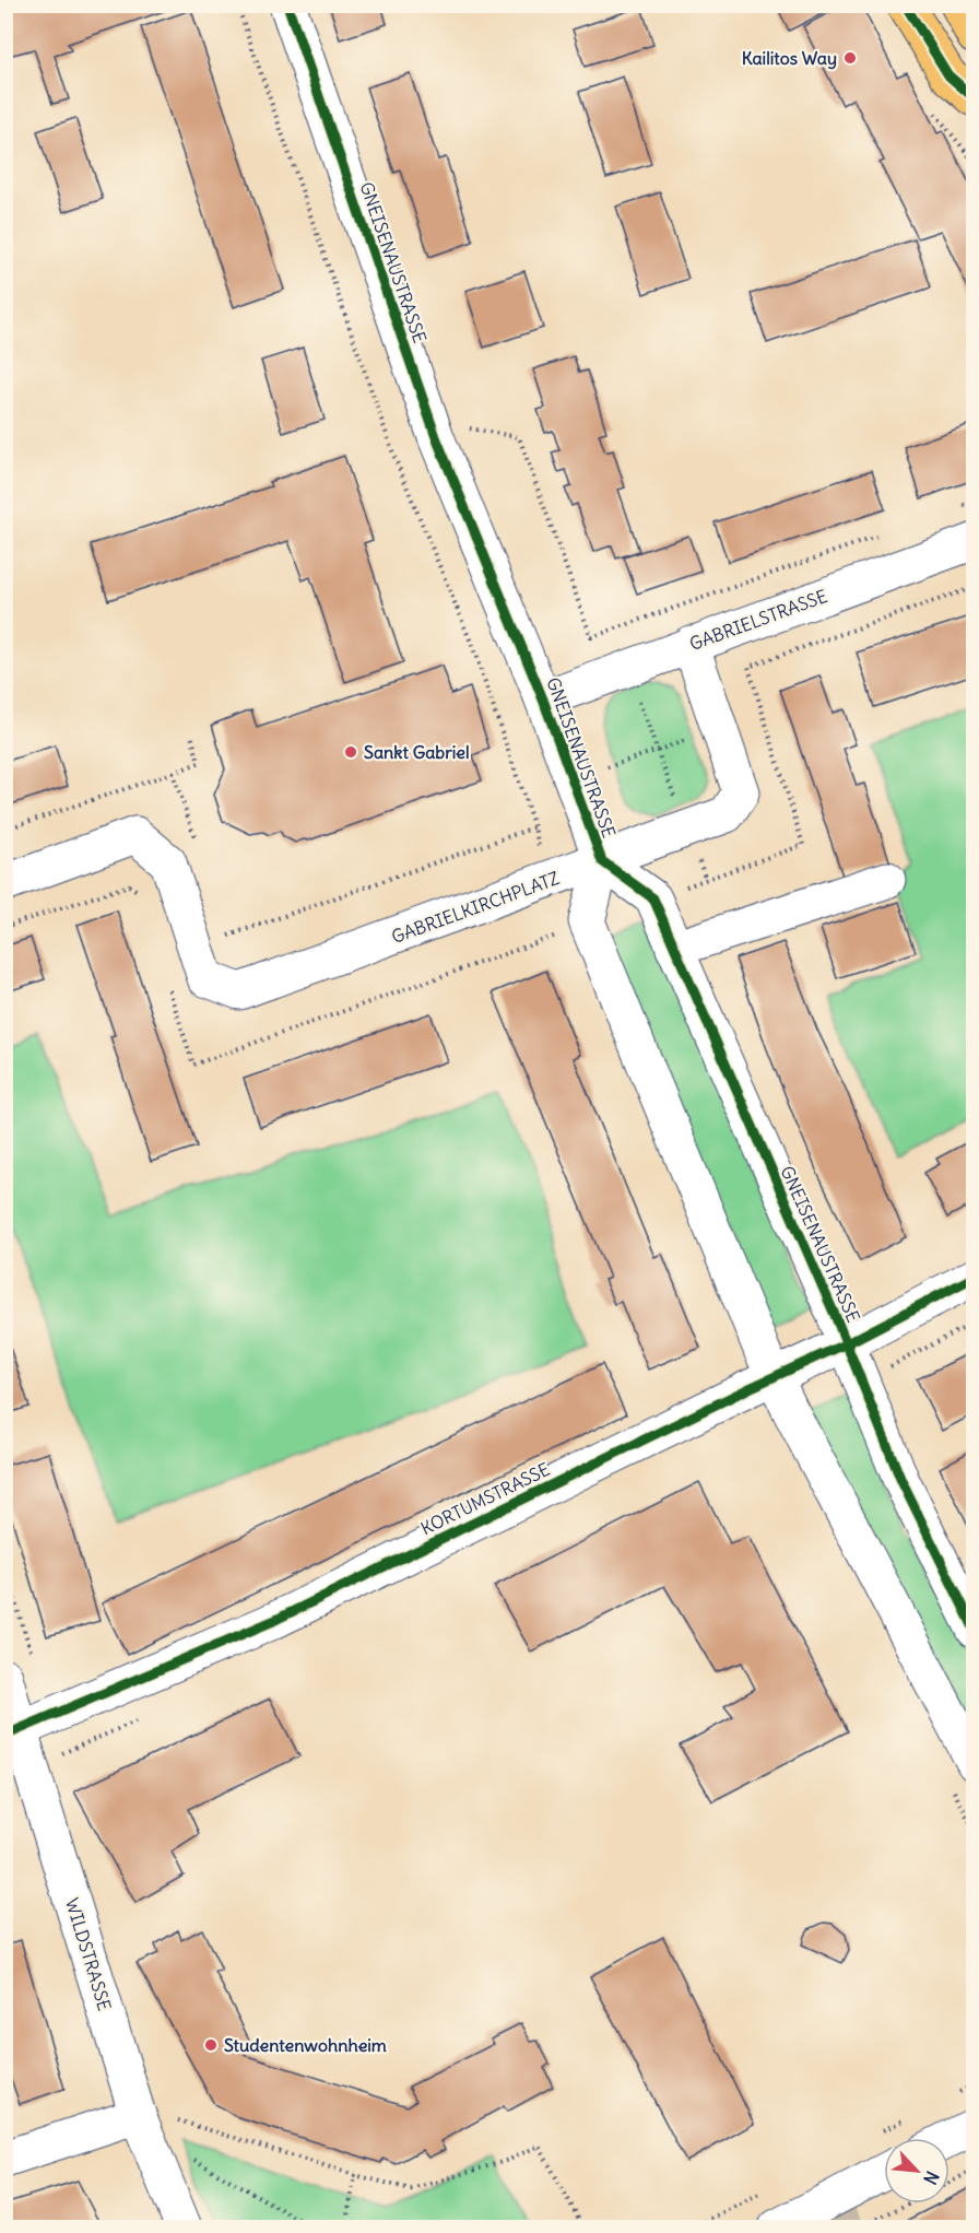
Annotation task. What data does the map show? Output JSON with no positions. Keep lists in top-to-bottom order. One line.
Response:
{"streets":{"street":["GNEISENAUSTRASSE","GABRIELSTRASSE","GABRIELKIRCHPLATZ","KORTUMSTRASSE","WILDSTRASSE"]},"crossings":[["GNEISENAUSTRASSE","GABRIELSTRASSE"],["GNEISENAUSTRASSE","GABRIELKIRCHPLATZ"],["GNEISENAUSTRASSE","KORTUMSTRASSE"],["GABRIELSTRASSE","GABRIELKIRCHPLATZ"],["KORTUMSTRASSE","WILDSTRASSE"]],"places":["Kailitos Way","Sankt Gabriel","Studentenwohnheim"],"north":"bottom right"}
